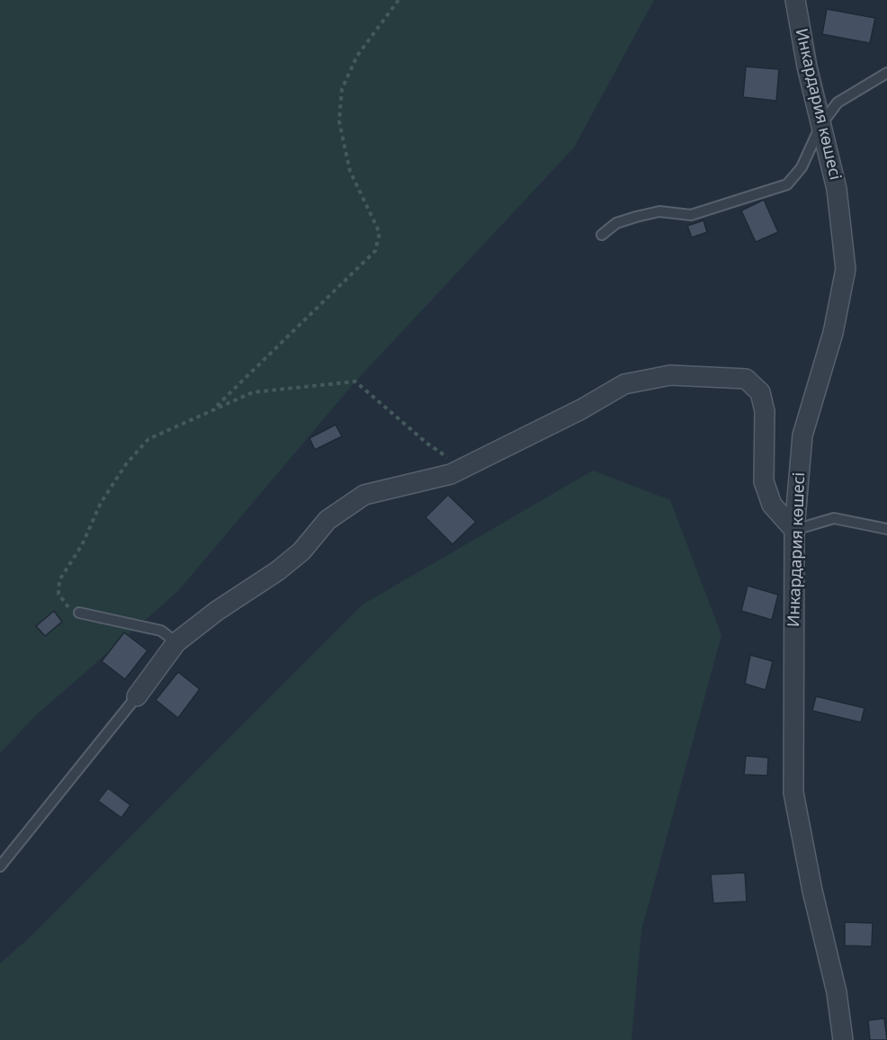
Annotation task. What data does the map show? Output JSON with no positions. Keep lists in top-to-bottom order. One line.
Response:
{"streets":{"street":["Инкардария көшесі"]}}
